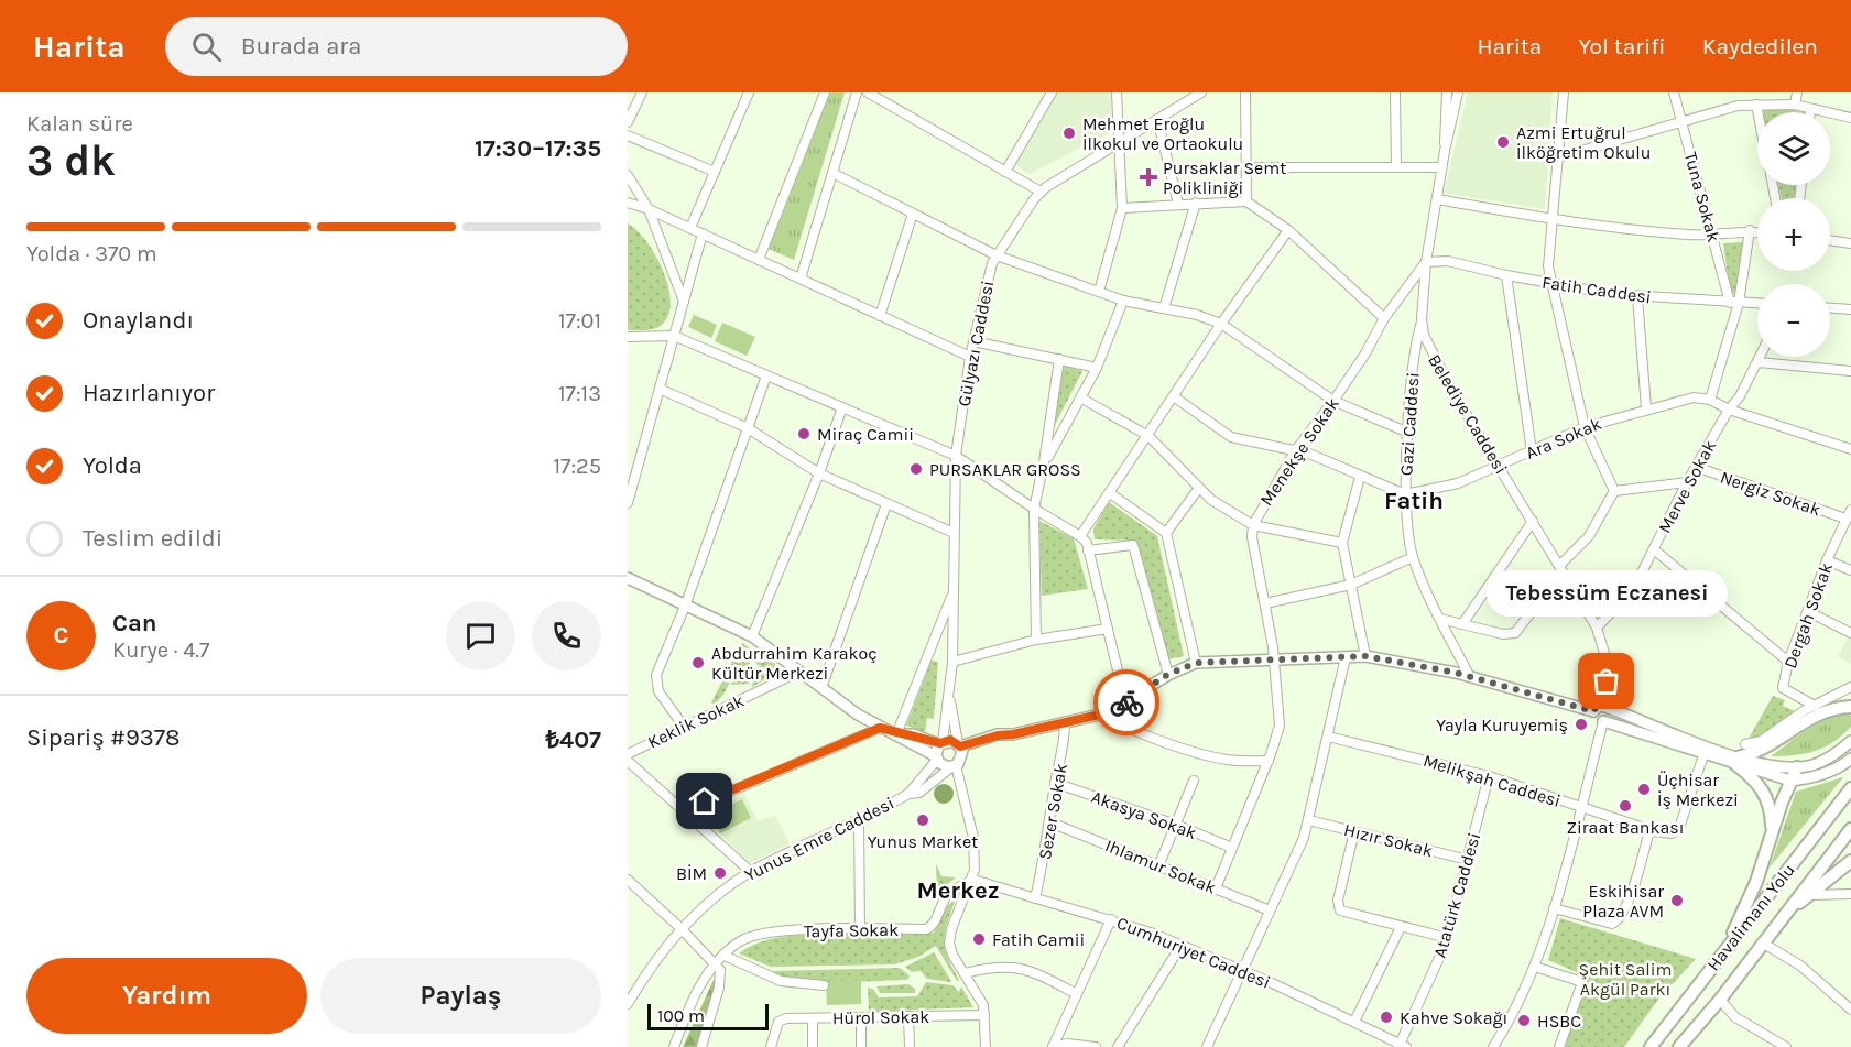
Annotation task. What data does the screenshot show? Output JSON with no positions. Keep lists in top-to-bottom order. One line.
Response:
{"streets":{"highway":["Havalimanı Yolu"],"street":["Tuna Sokak","Fatih Caddesi","Gülyazı Caddesi","Belediye Caddesi","Gazi Caddesi","Ara Sokak","Menekşe Sokak","Merve Sokak","Nergiz Sokak","Dergah Sokak","Keklik Sokak","Melikşah Caddesi","Sezer Sokak","Akasya Sokak","Yunus Emre Caddesi","Hızır Sokak","Ihlamur Sokak","Atatürk Caddesi","Tayfa Sokak","Cumhuriyet Caddesi","Hürol Sokak"]},"crossings":[["Tuna Sokak","Fatih Caddesi"],["Tuna Sokak","Ara Sokak"],["Fatih Caddesi","Belediye Caddesi"],["Fatih Caddesi","Menekşe Sokak"],["Belediye Caddesi","Gazi Caddesi"],["Belediye Caddesi","Ara Sokak"],["Belediye Caddesi","Menekşe Sokak"],["Belediye Caddesi","Merve Sokak"],["Gazi Caddesi","Ara Sokak"],["Ara Sokak","Merve Sokak"],["Menekşe Sokak","Akasya Sokak"],["Menekşe Sokak","Ihlamur Sokak"],["Merve Sokak","Nergiz Sokak"],["Nergiz Sokak","Dergah Sokak"],["Melikşah Caddesi","Atatürk Caddesi"],["Sezer Sokak","Akasya Sokak"],["Sezer Sokak","Ihlamur Sokak"],["Sezer Sokak","Cumhuriyet Caddesi"],["Hızır Sokak","Atatürk Caddesi"],["Atatürk Caddesi","Cumhuriyet Caddesi"],["Tayfa Sokak","Cumhuriyet Caddesi"]],"districts":["Fatih","Merkez"],"parks":["Şehit Salim Akgül Parkı"],"places":{"other":["Mehmet Eroğlu İlkokul ve Ortaokulu","Azmi Ertuğrul İlköğretim Okulu","Miraç Camii","PURSAKLAR GROSS","Abdurrahim Karakoç Kültür Merkezi","Tebessüm Eczanesi","Yayla Kuruyemiş","Üçhisar İş Merkezi","Ziraat Bankası","Yunus Market","BİM","Eskihisar Plaza AVM","Fatih Camii","Kahve Sokağı","HSBC"],"health":["Pursaklar Semt Polikliniği"]},"scale_bar":"100 m","page":{"header":"Harita","search":"Burada ara","nav":["Harita","Yol tarifi","Kaydedilen"],"heading":["3 dk","Kalan süre","17:30–17:35"],"panel":["Can","Kurye · 4.7","Sipariş #9378","₺407"],"map_buttons":["+","−"],"bar":"Yolda · 370 m","list":[["Onaylandı","17:01"],["Hazırlanıyor","17:13"],["Yolda","17:25"],"Teslim edildi"],"bubble":"Tebessüm Eczanesi","round":"C","buttons":["Yardım","Paylaş"],"scale":"100 m"}}
